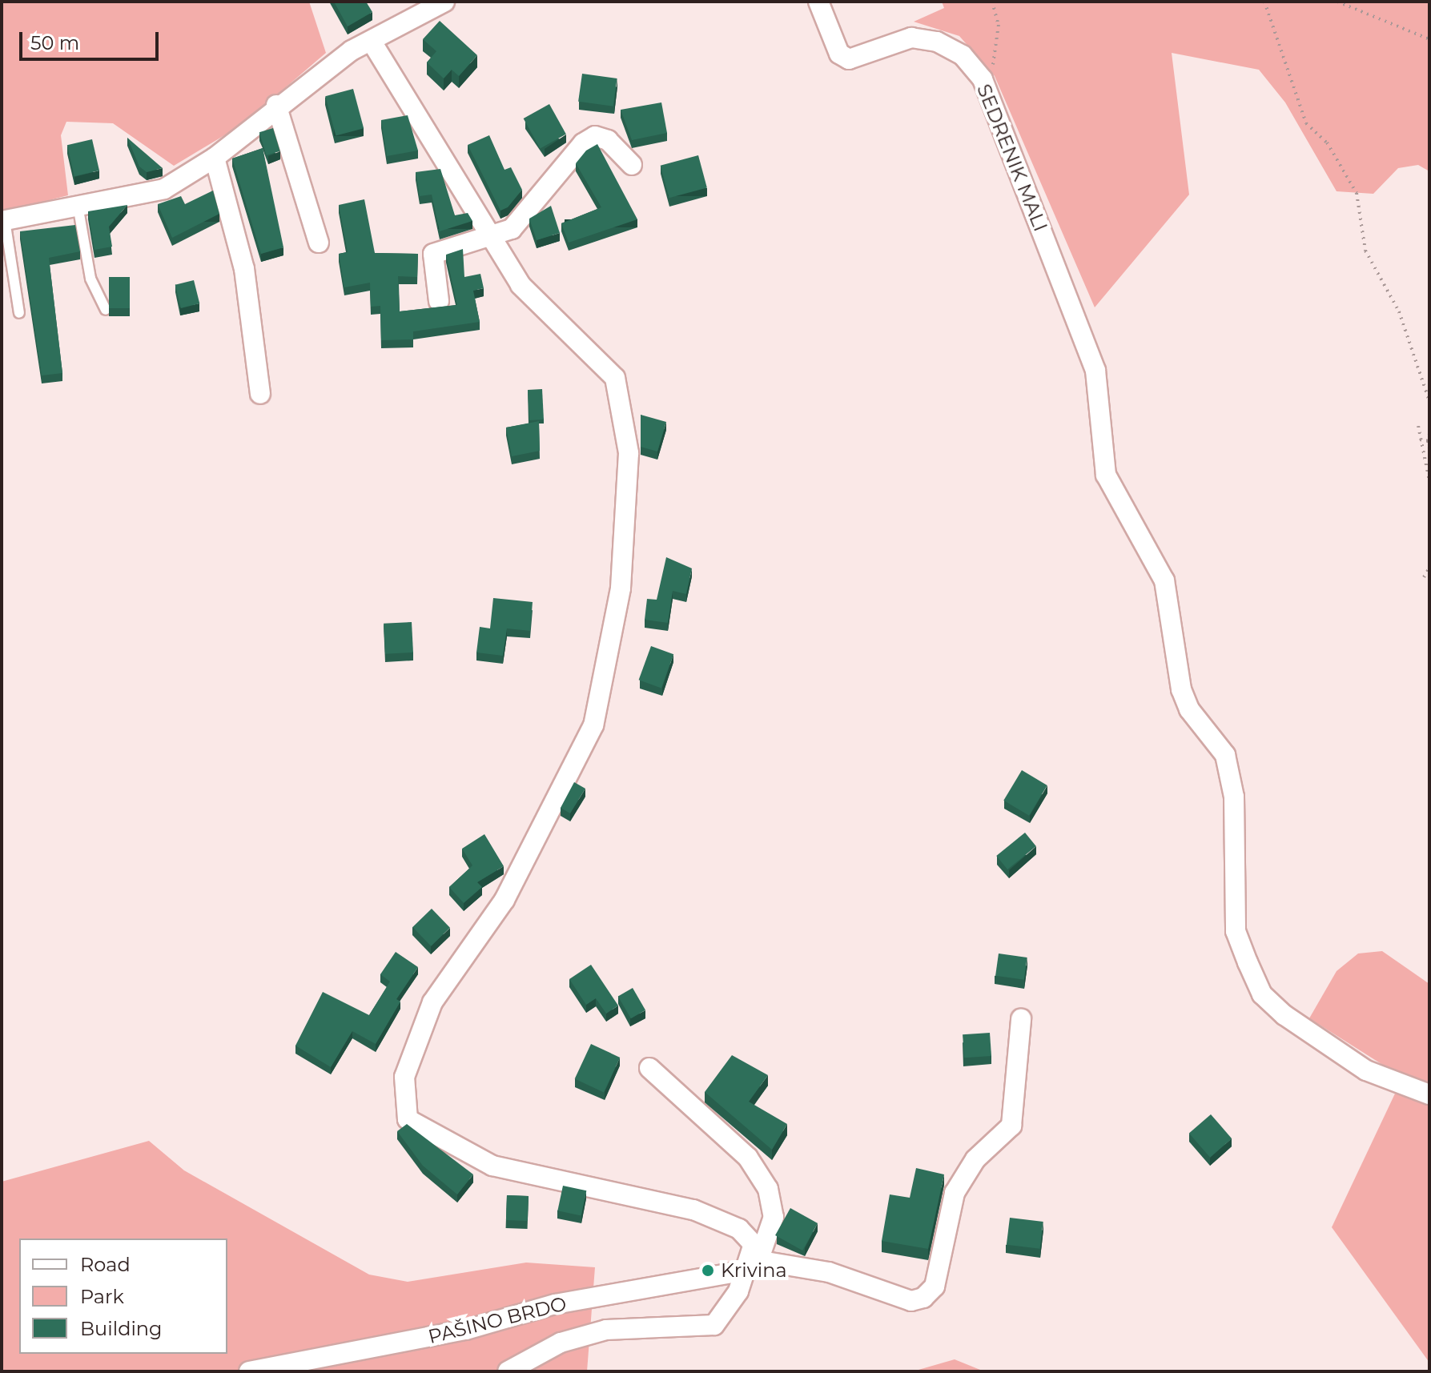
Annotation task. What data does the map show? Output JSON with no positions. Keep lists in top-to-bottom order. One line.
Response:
{"streets":{"street":["SEDRENIK MALI","PAŠINO BRDO"]},"places":["Krivina"],"legend":["Road","Park","Building"],"scale_bar":"50 m"}
